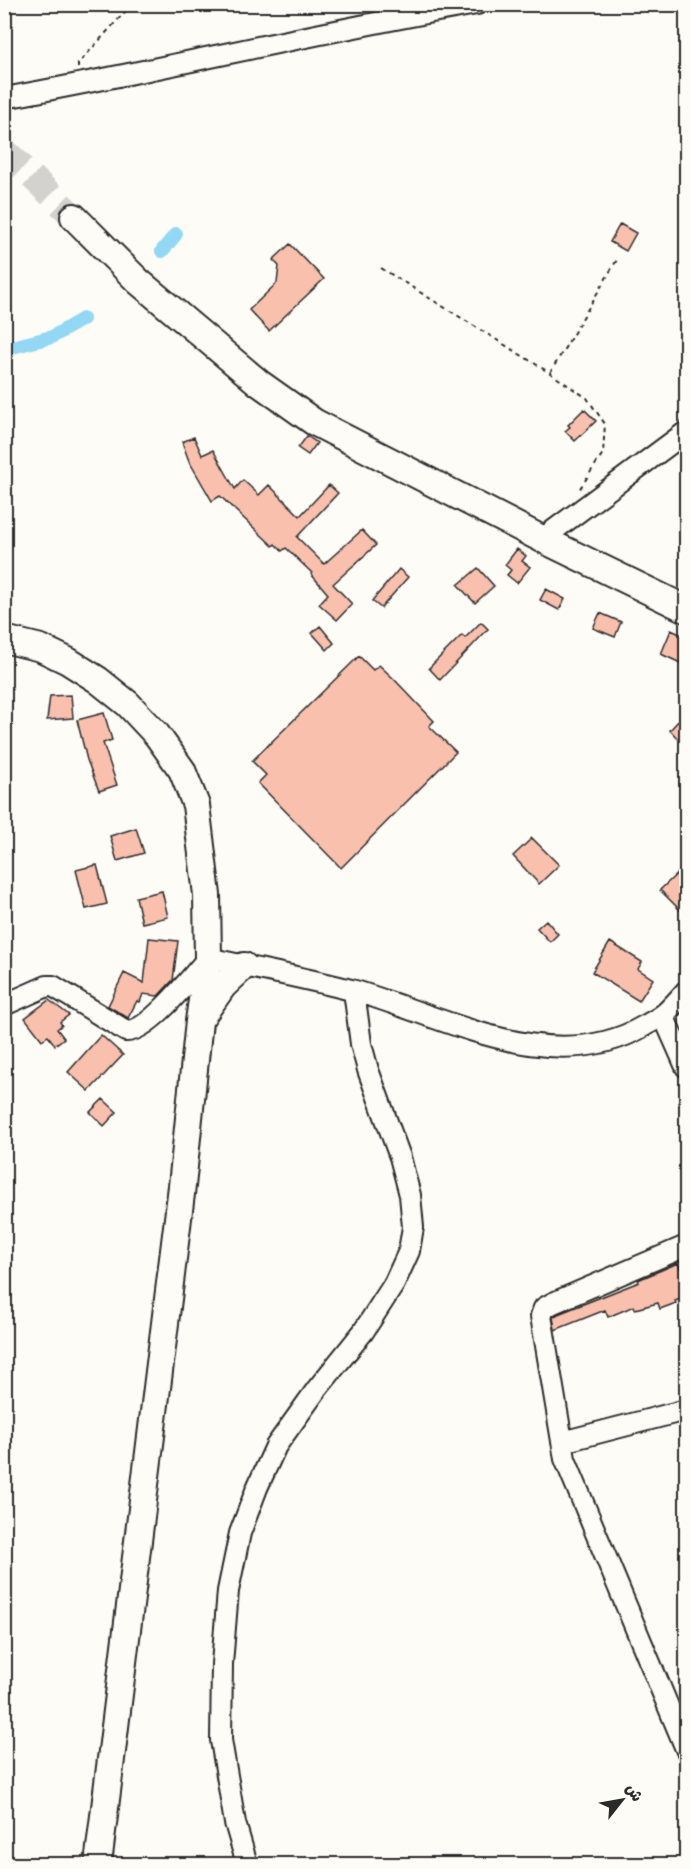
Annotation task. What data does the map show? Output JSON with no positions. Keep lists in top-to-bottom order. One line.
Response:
{"north":"top right"}
